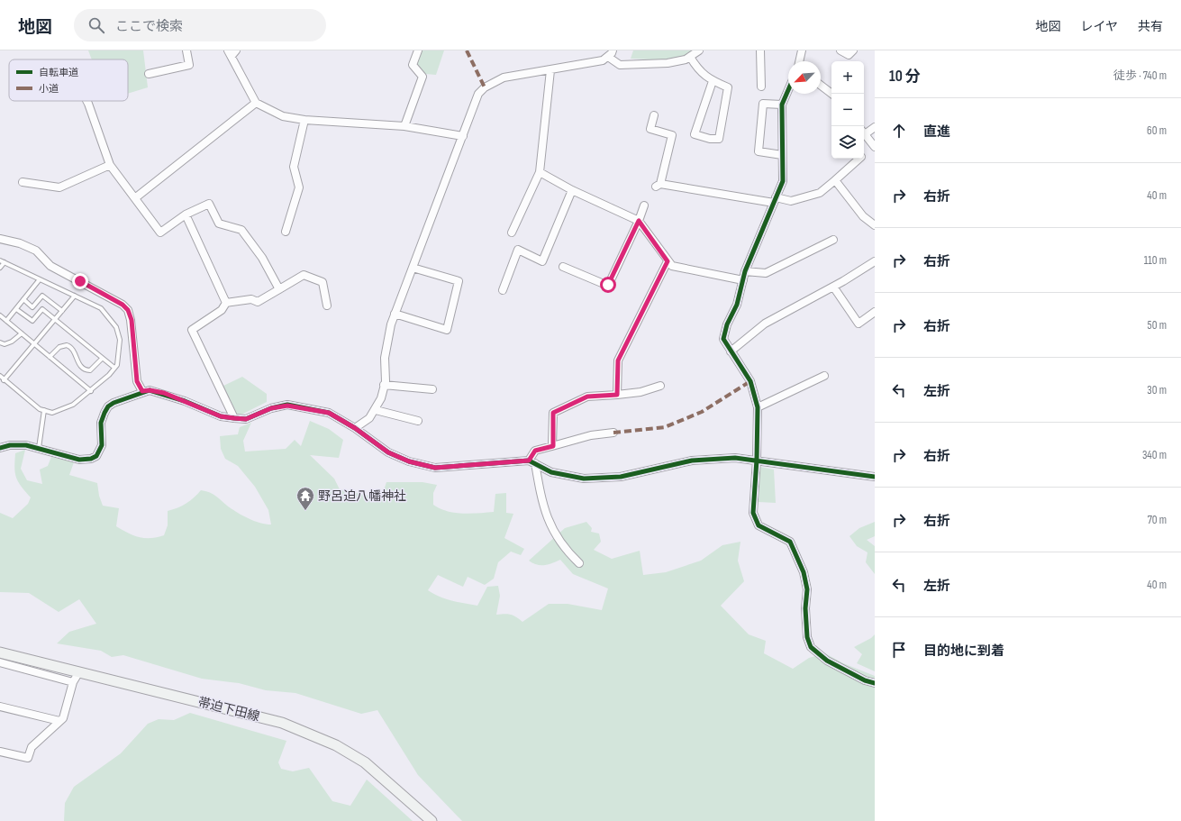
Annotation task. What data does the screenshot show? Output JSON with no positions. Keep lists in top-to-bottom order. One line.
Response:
{"streets":{"main road":["帯迫下田線"]},"places":{"temple":["野呂迫八幡神社"]},"legend":["自転車道","小道"],"north":"bottom left","page":{"header":"地図","search":"ここで検索","nav":["地図","レイヤ","共有"],"heading":["10 分","徒歩 · 740 m"],"map_buttons":["+","−"],"list":[["直進","60 m"],["右折","40 m"],["右折","110 m"],["右折","50 m"],["左折","30 m"],["右折","340 m"],["右折","70 m"],["左折","40 m"],"目的地に到着"]}}
